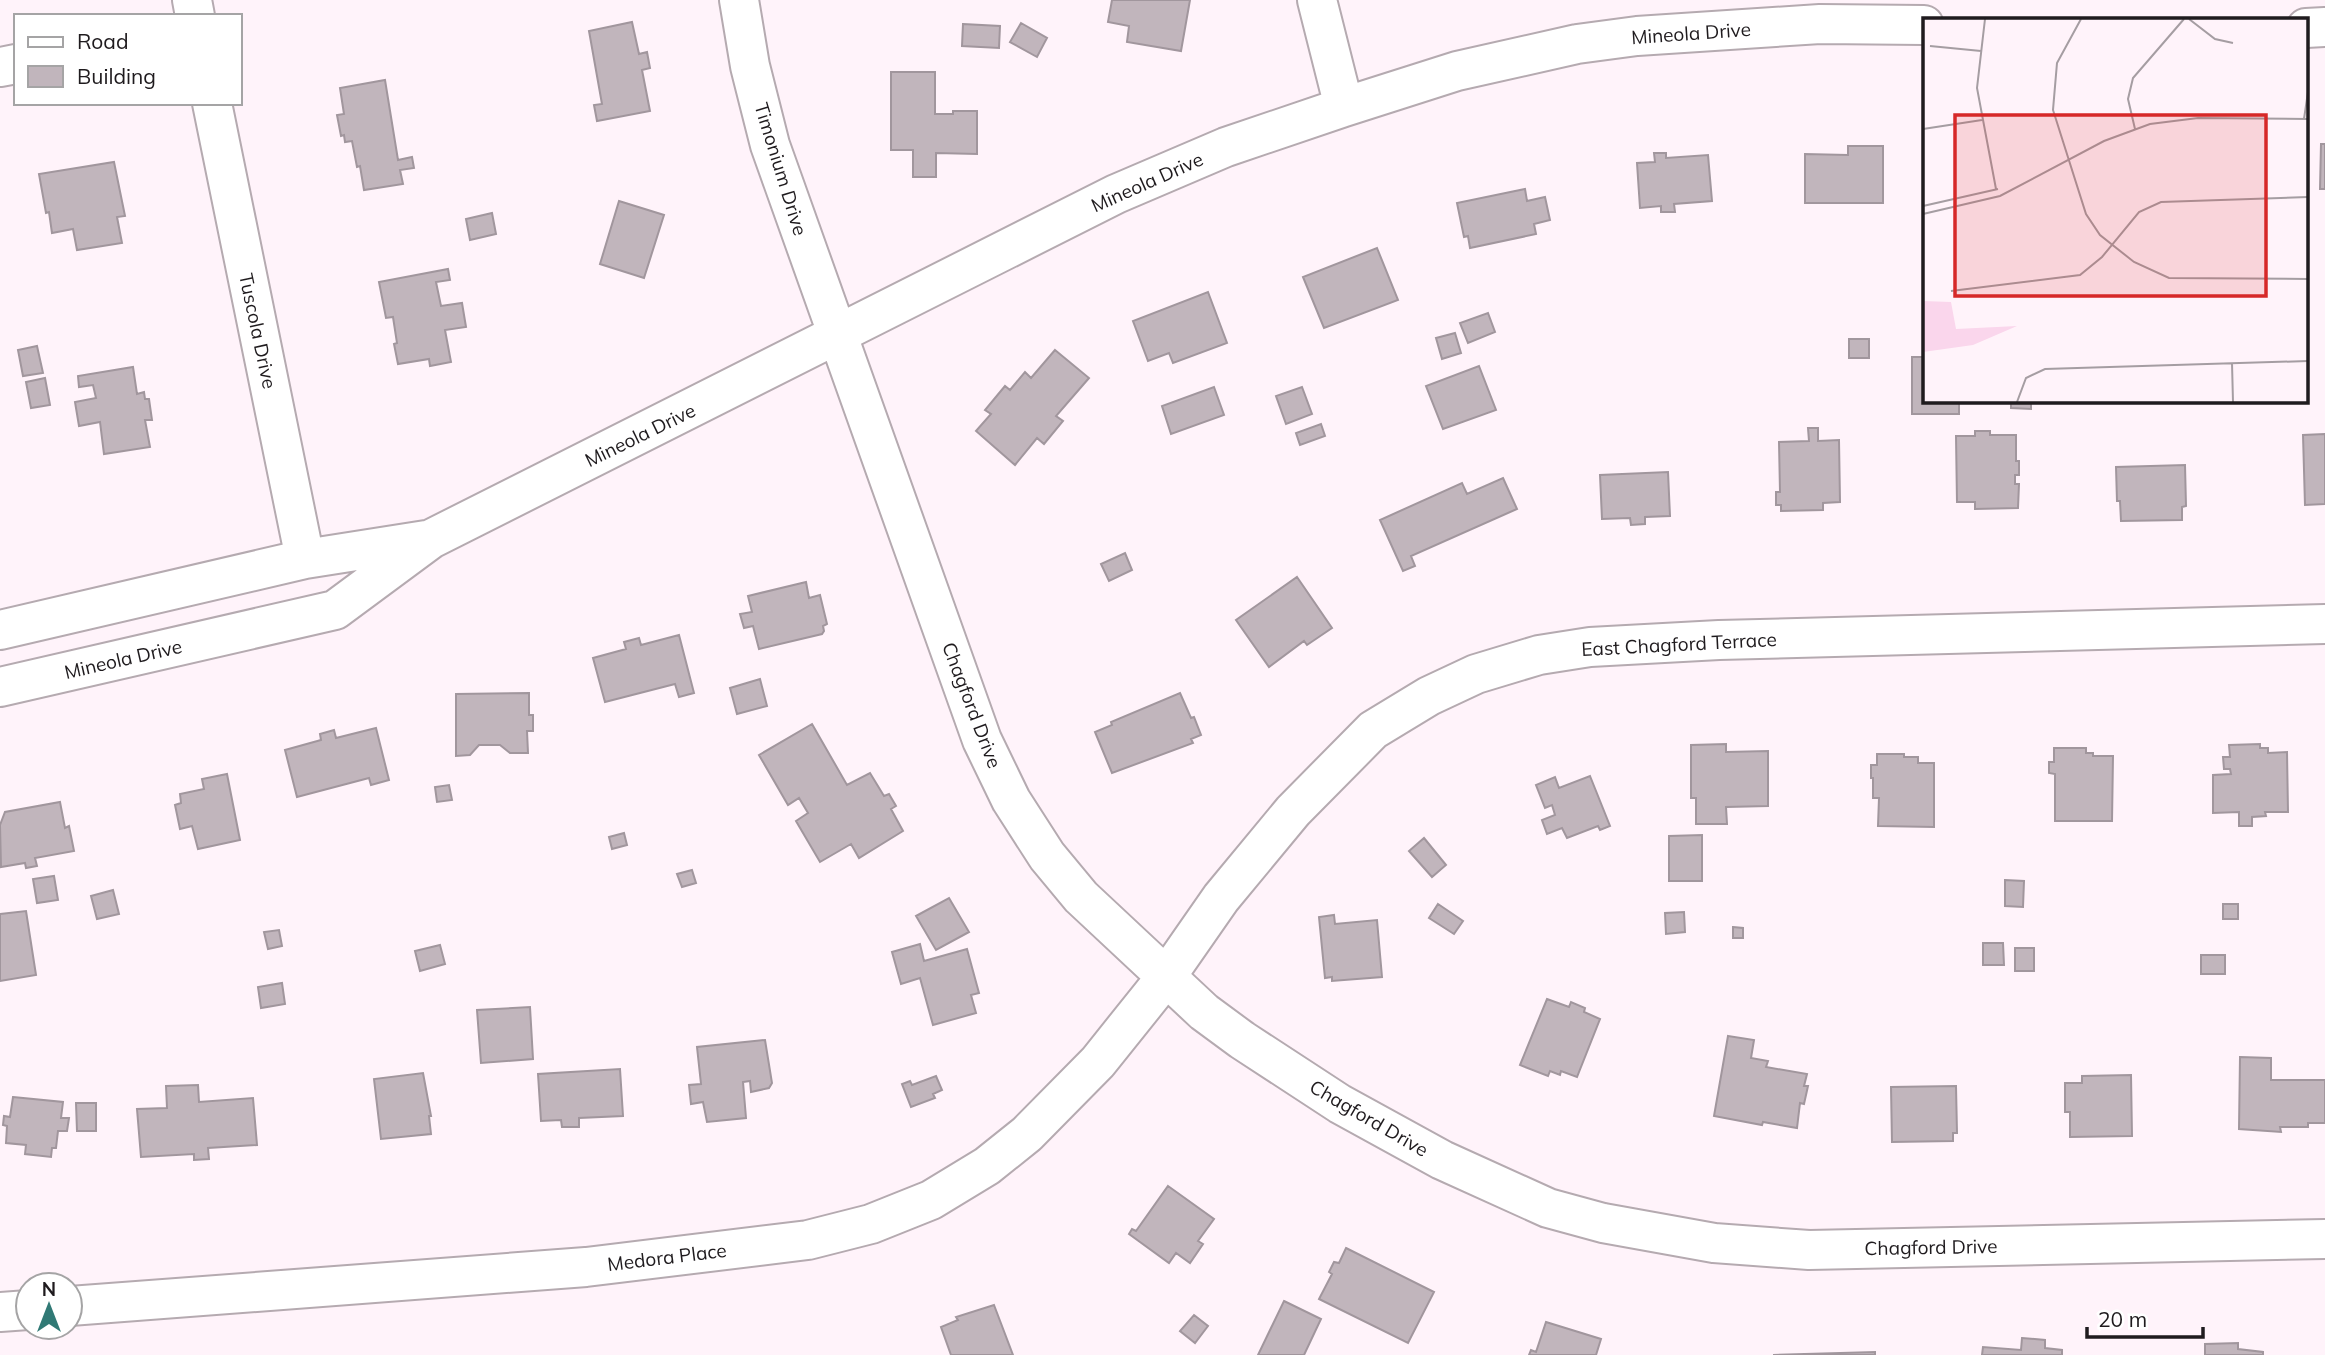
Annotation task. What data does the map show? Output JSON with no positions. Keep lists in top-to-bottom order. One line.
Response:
{"streets":{"street":["Mineola Drive","Timonium Drive","Tuscola Drive","East Chagford Terrace","Chagford Drive","Medora Place"]},"crossings":[["Mineola Drive","Timonium Drive"],["Mineola Drive","Tuscola Drive"],["Mineola Drive","Chagford Drive"],["Timonium Drive","Chagford Drive"],["East Chagford Terrace","Chagford Drive"],["East Chagford Terrace","Medora Place"],["Chagford Drive","Medora Place"]],"legend":["Road","Building"],"scale_bar":"20 m","north":"top"}
